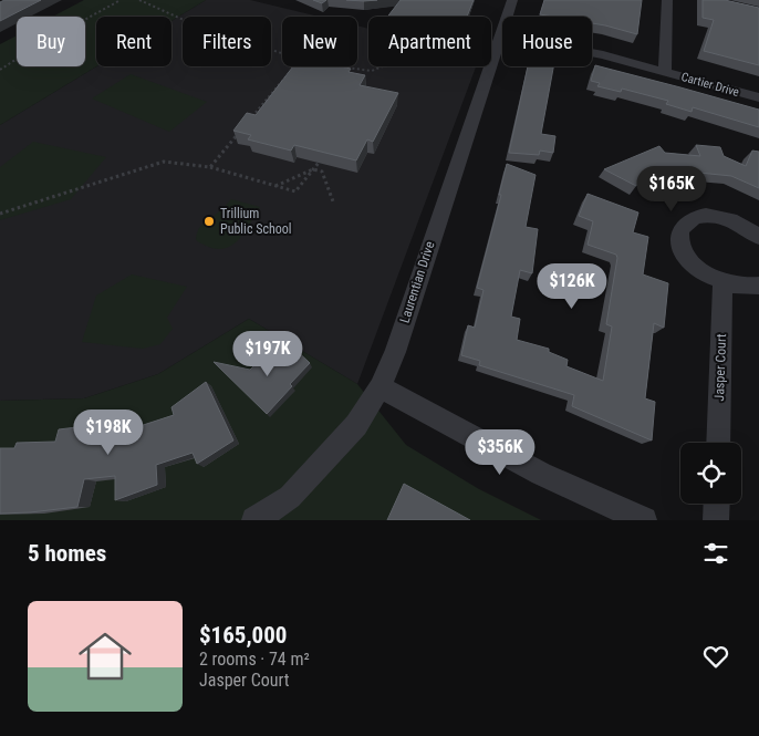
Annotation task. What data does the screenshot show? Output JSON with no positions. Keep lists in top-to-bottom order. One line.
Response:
{"streets":{"street":["Cartier Drive","Laurentian Drive","Jasper Court"]},"crossings":[["Cartier Drive","Laurentian Drive"]],"places":["Trillium Public School"],"page":{"chip":["Buy","Rent","Filters","New","Apartment","House"],"price":["$165K","$126K","$197K","$198K","$356K"],"heading":"5 homes","list":[{"name":"$165,000","note":"2 rooms · 74 m² · Jasper Court"}]}}
